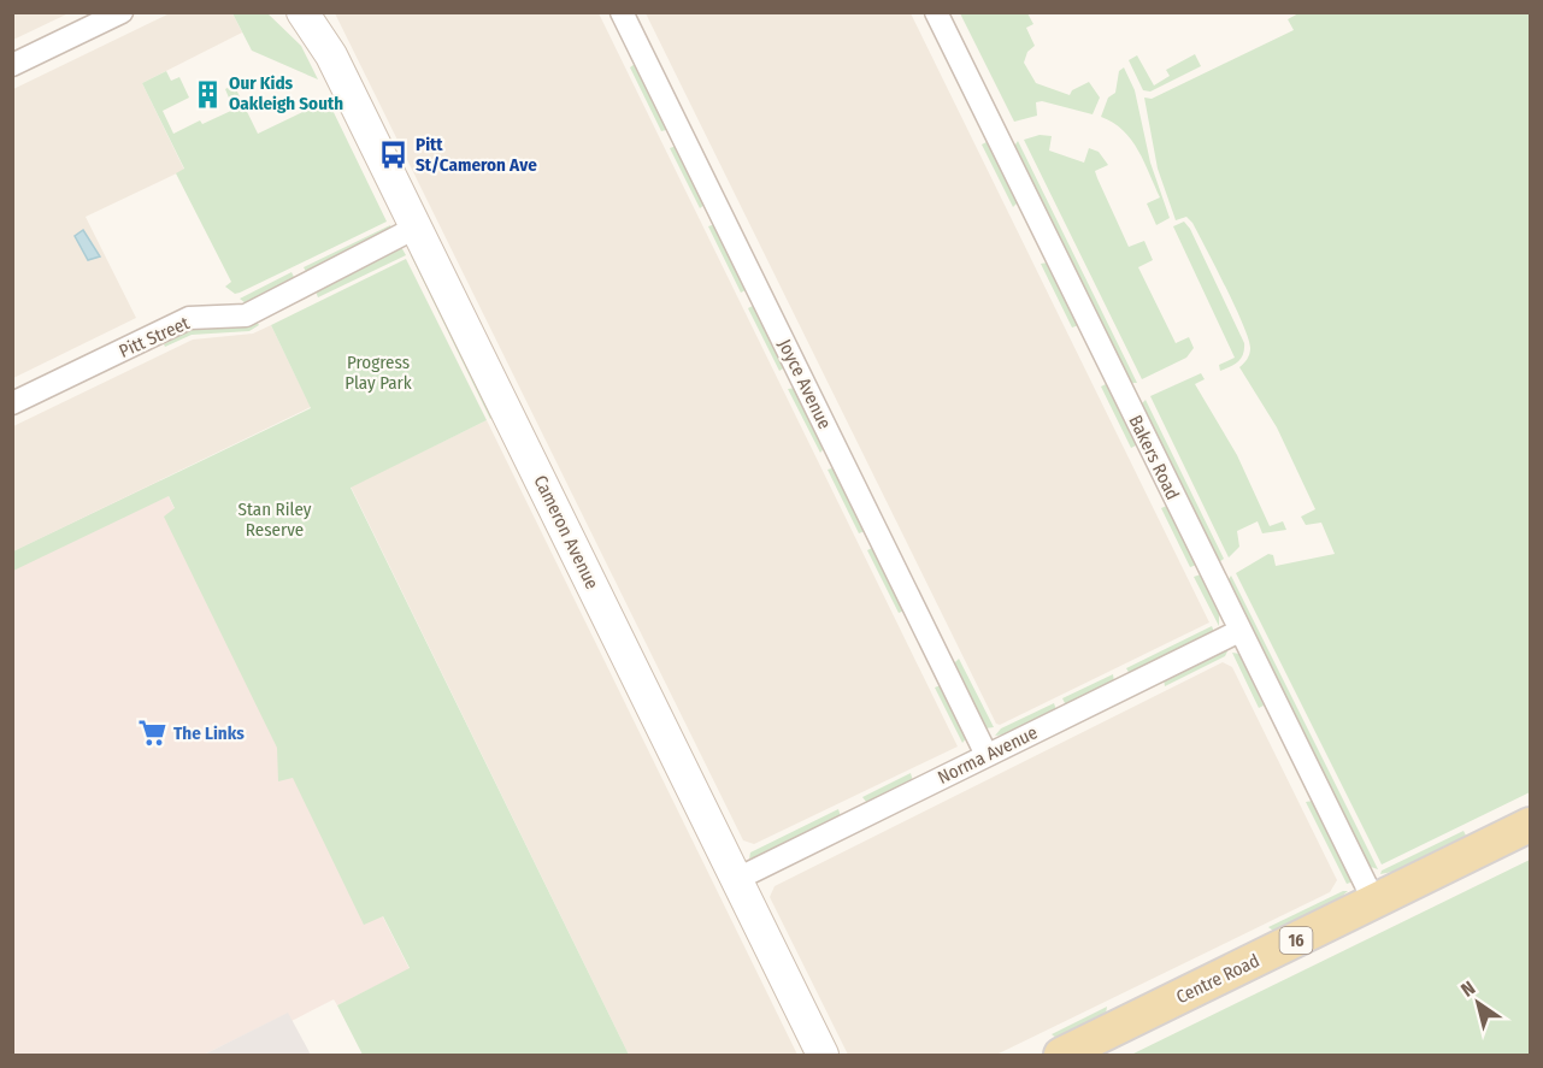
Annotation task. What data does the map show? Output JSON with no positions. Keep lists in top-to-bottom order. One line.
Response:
{"streets":{"main road":["16","Centre Road"],"street":["Pitt Street","Joyce Avenue","Bakers Road","Cameron Avenue","Norma Avenue"]},"crossings":[["Pitt Street","Cameron Avenue"],["Joyce Avenue","Norma Avenue"],["Bakers Road","Norma Avenue"],["Bakers Road","Centre Road"],["Cameron Avenue","Norma Avenue"]],"parks":["Progress Play Park","Stan Riley Reserve"],"places":{"building":["Our Kids Oakleigh South"],"bus stop":["Pitt St/Cameron Ave"],"supermarket":["The Links"]},"north":"top left"}
